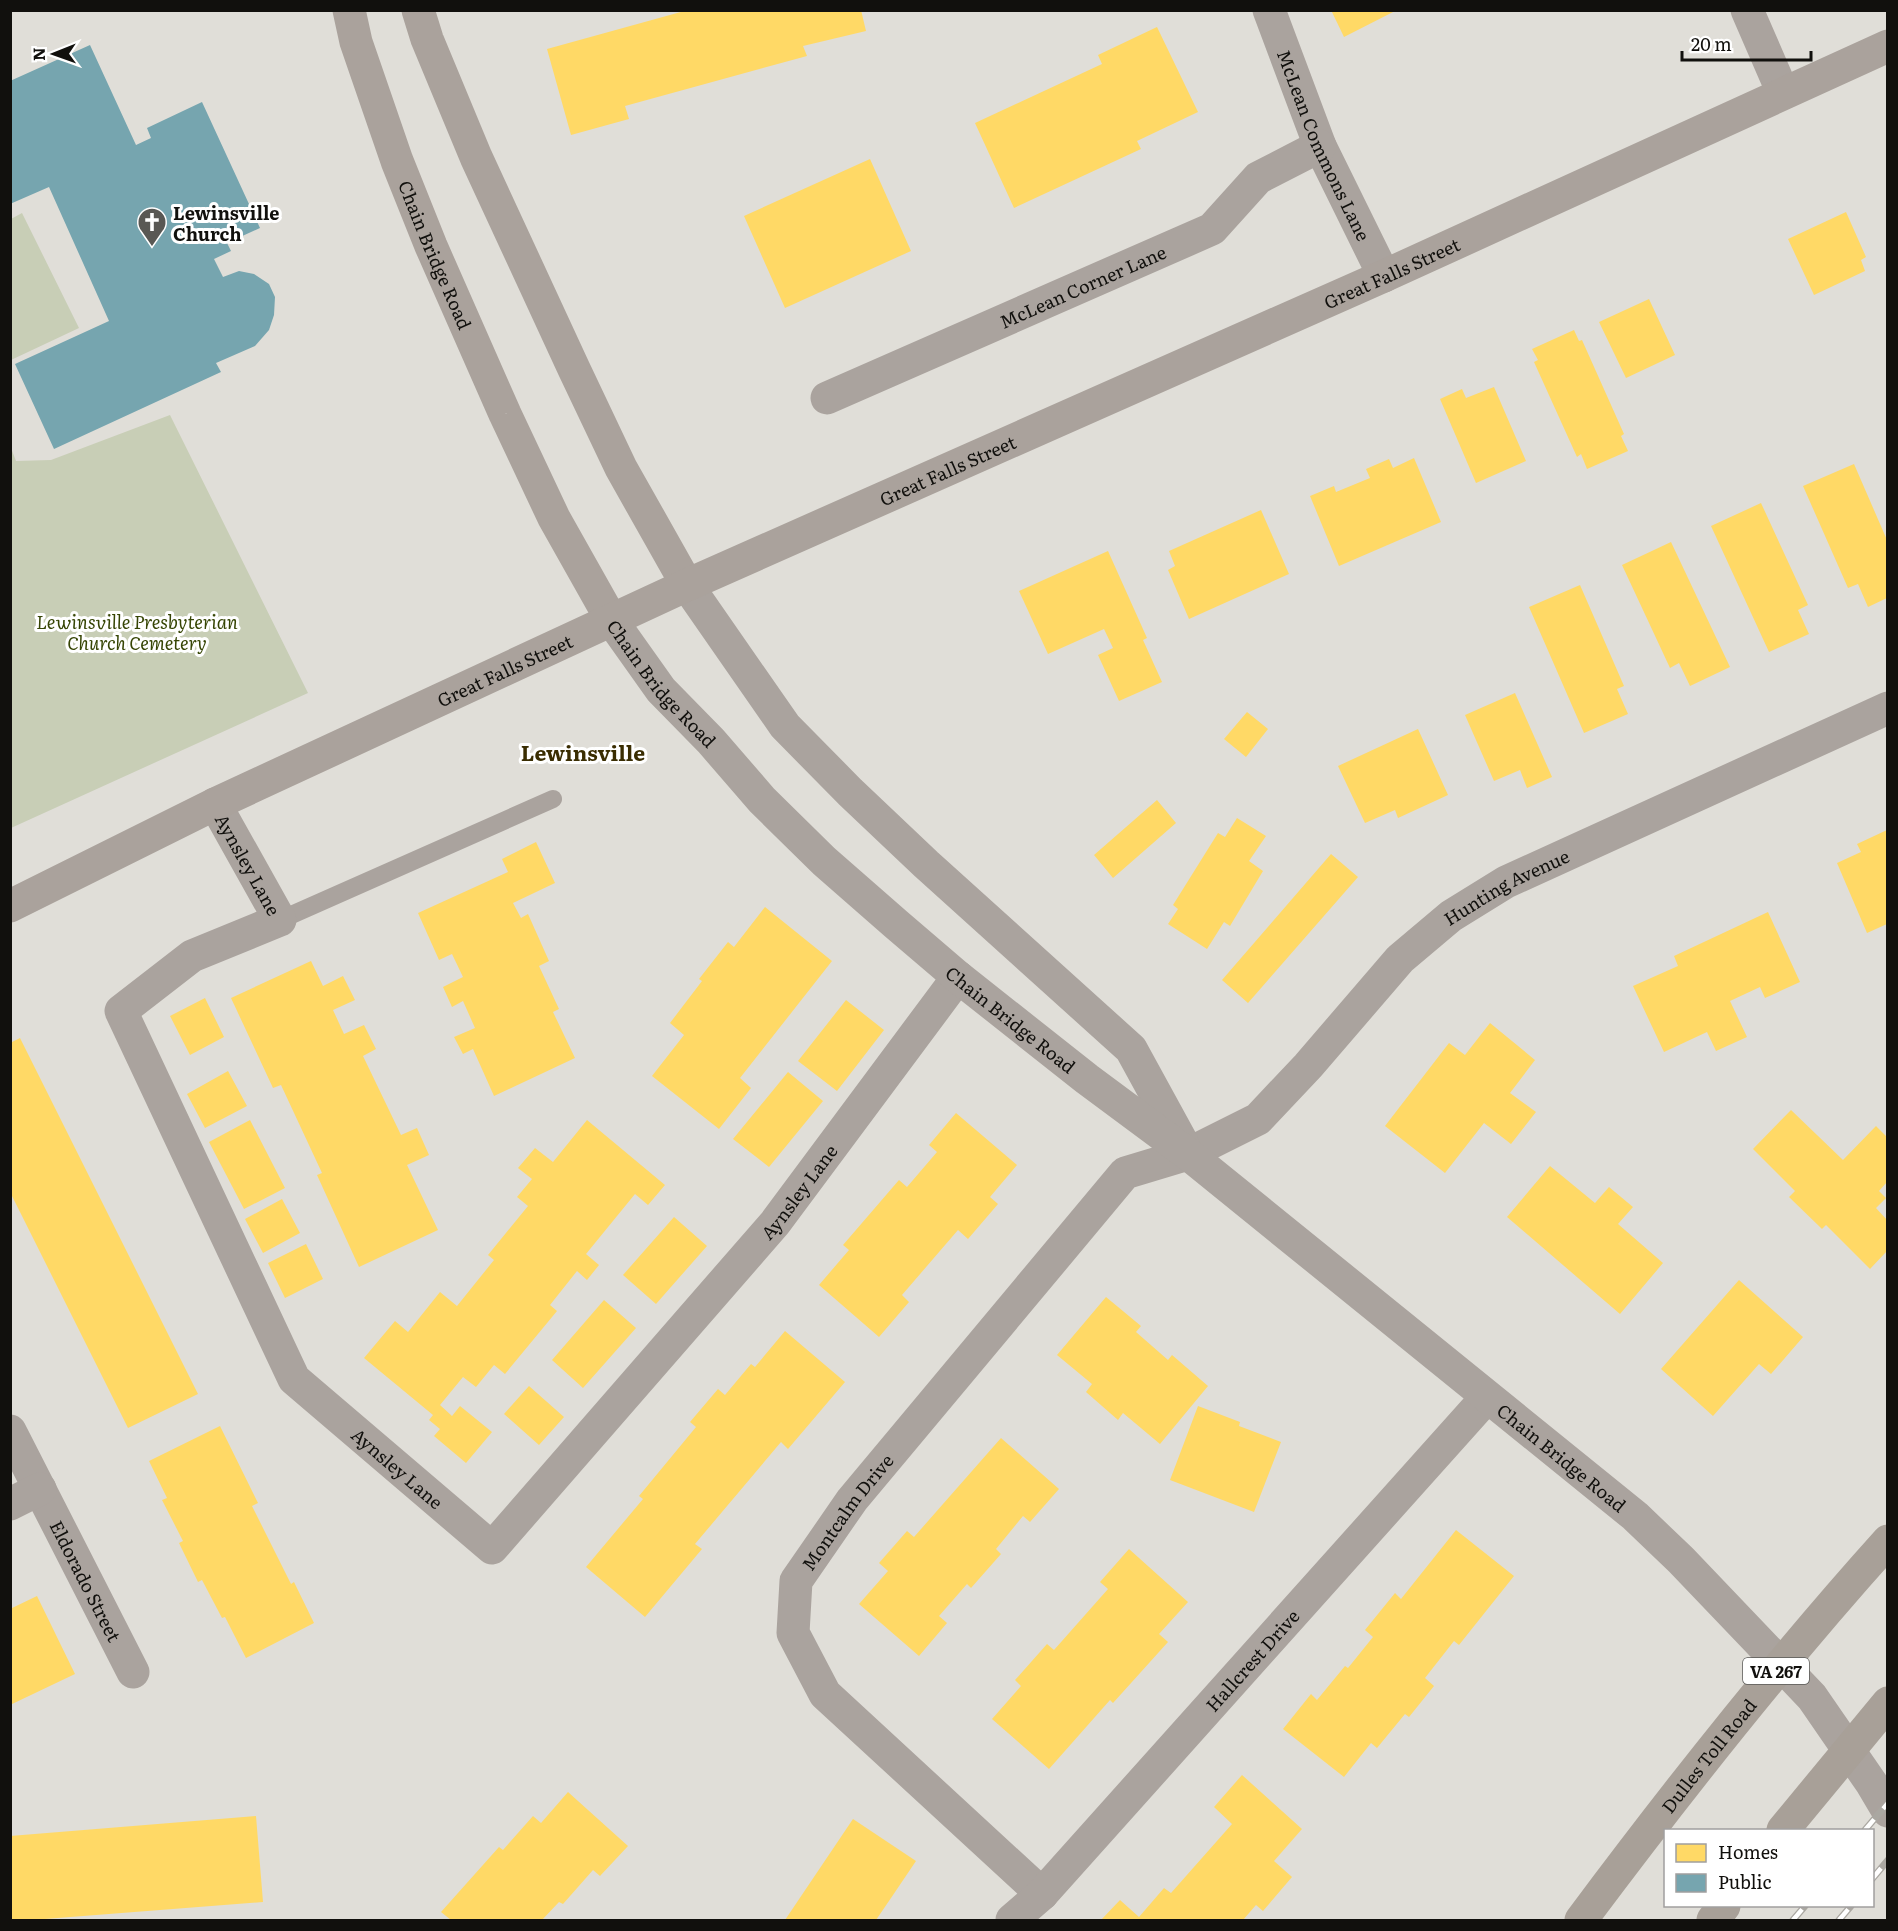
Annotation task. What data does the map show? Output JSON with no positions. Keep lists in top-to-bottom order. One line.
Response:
{"streets":{"highway":["VA 267","Dulles Toll Road"],"main road":["Chain Bridge Road","Great Falls Street"],"street":["McLean Commons Lane","McLean Corner Lane","Aynsley Lane","Hunting Avenue","Montcalm Drive","Eldorado Street","Hallcrest Drive"]},"crossings":[["McLean Commons Lane","Great Falls Street"],["McLean Commons Lane","McLean Corner Lane"],["Chain Bridge Road","Great Falls Street"],["Chain Bridge Road","Aynsley Lane"],["Chain Bridge Road","Hunting Avenue"],["Chain Bridge Road","Montcalm Drive"],["Chain Bridge Road","Hallcrest Drive"],["Great Falls Street","Aynsley Lane"],["Hunting Avenue","Montcalm Drive"],["Montcalm Drive","Hallcrest Drive"]],"districts":["Lewinsville"],"parks":["Lewinsville Presbyterian Church Cemetery"],"places":{"church":["Lewinsville Church"]},"legend":["Homes","Public"],"scale_bar":"20 m","north":"left"}
